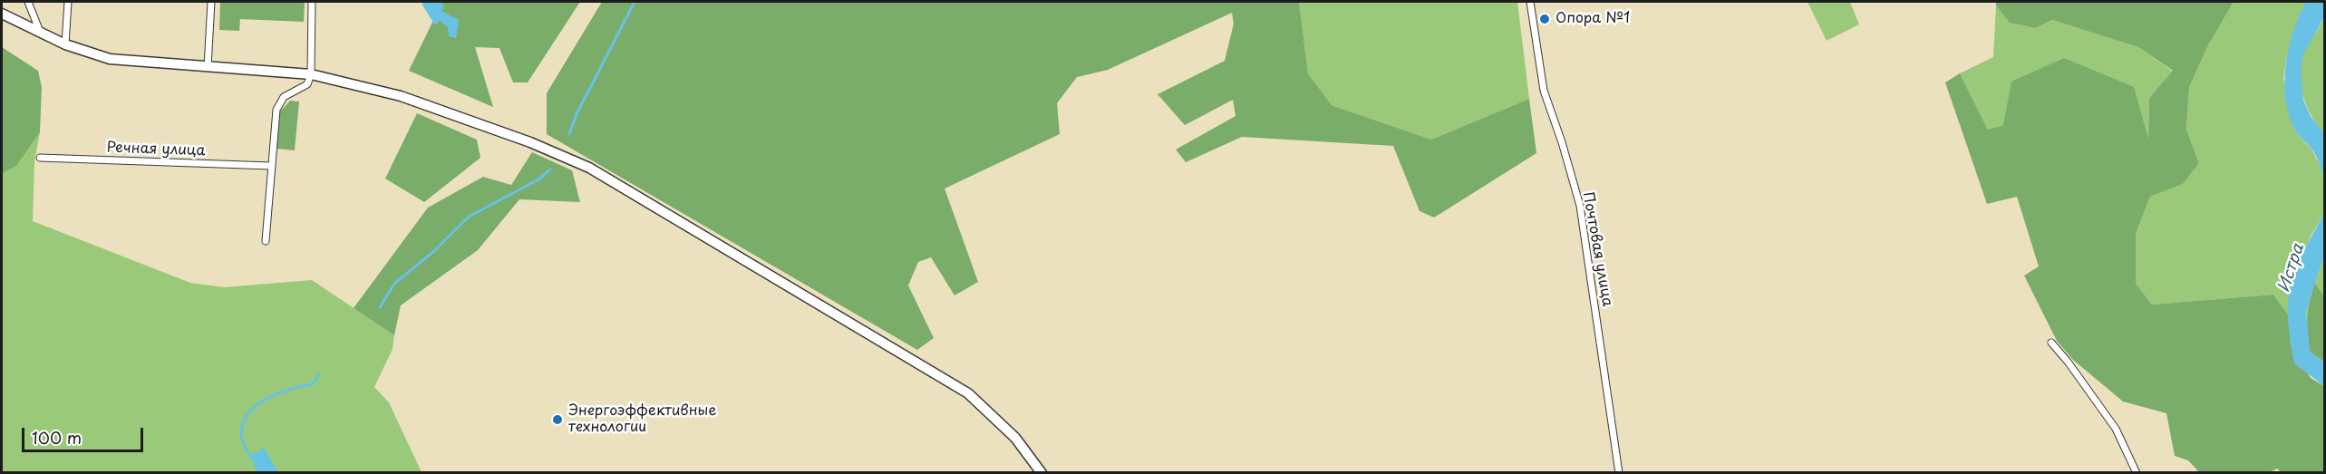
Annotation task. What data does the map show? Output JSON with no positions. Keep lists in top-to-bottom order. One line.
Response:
{"streets":{"street":["Речная улица","Почтовая улица"]},"water":["Истра"],"places":["Опора №1","Энергоэффективные технологии"],"scale_bar":"100 m"}
